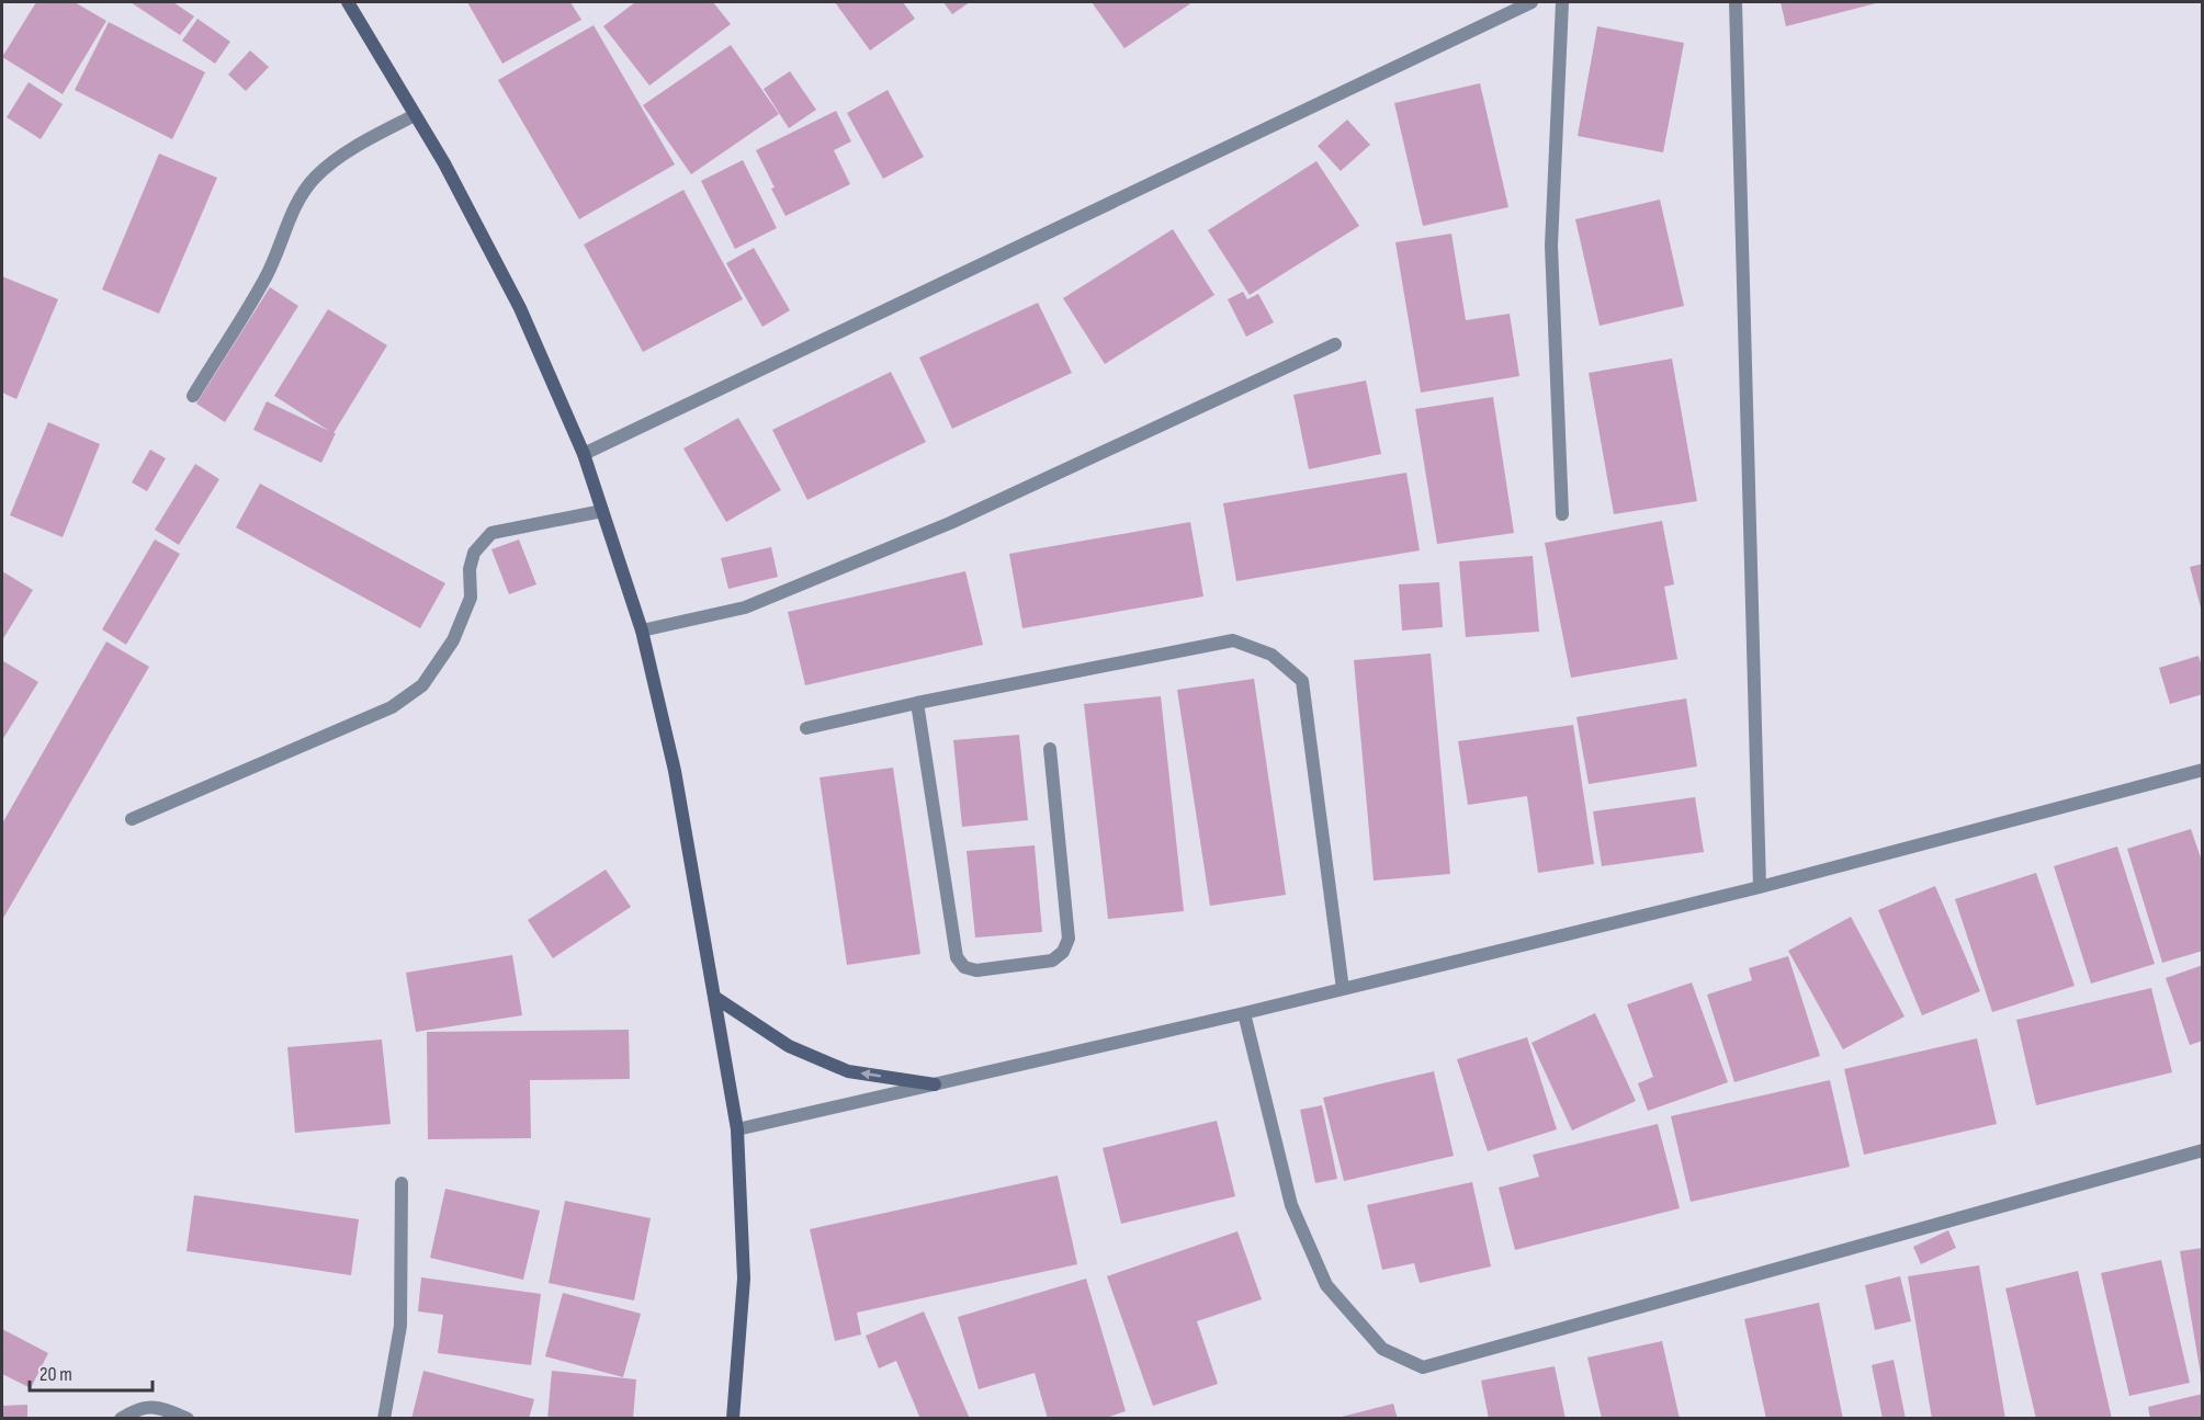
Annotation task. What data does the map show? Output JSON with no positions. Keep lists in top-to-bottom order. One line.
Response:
{"scale_bar":"20 m"}
